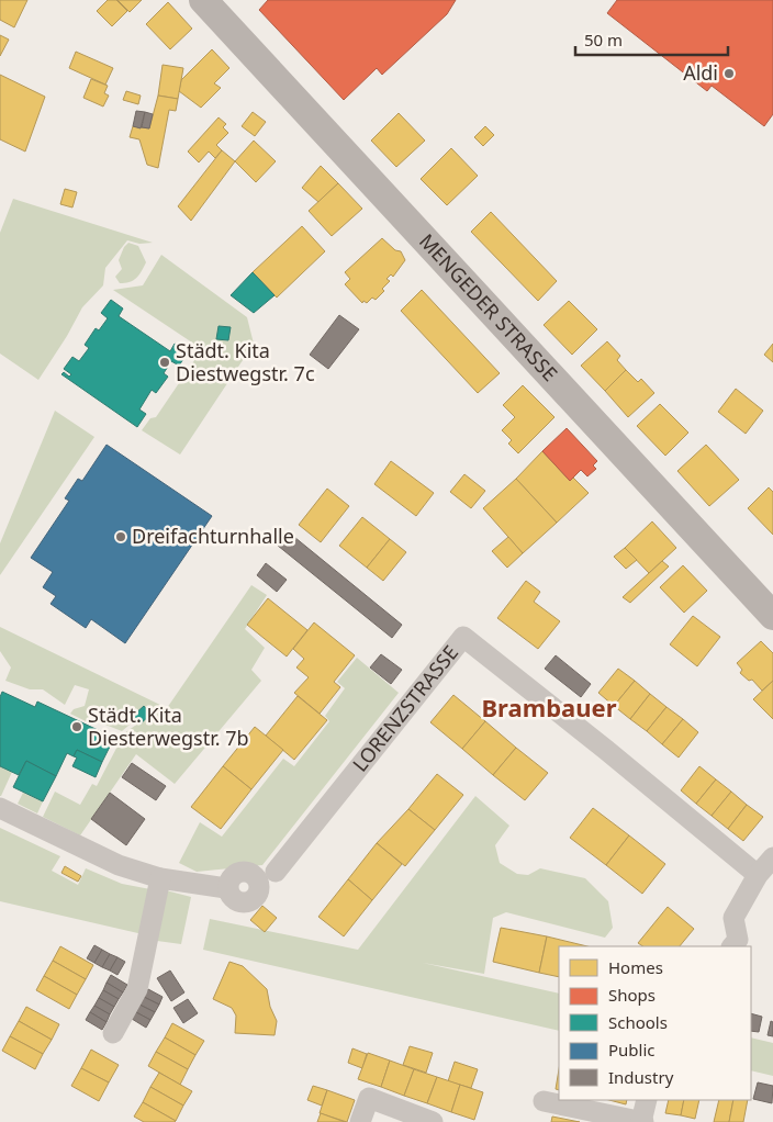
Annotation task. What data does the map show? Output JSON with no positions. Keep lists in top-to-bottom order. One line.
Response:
{"streets":{"main road":["MENGEDER STRASSE"],"street":["LORENZSTRASSE"]},"districts":["Brambauer"],"places":["Aldi","Städt. Kita Diestwegstr. 7c","Dreifachturnhalle","Städt. Kita Diesterwegstr. 7b"],"legend":["Homes","Shops","Schools","Public","Industry"],"scale_bar":"50 m"}
